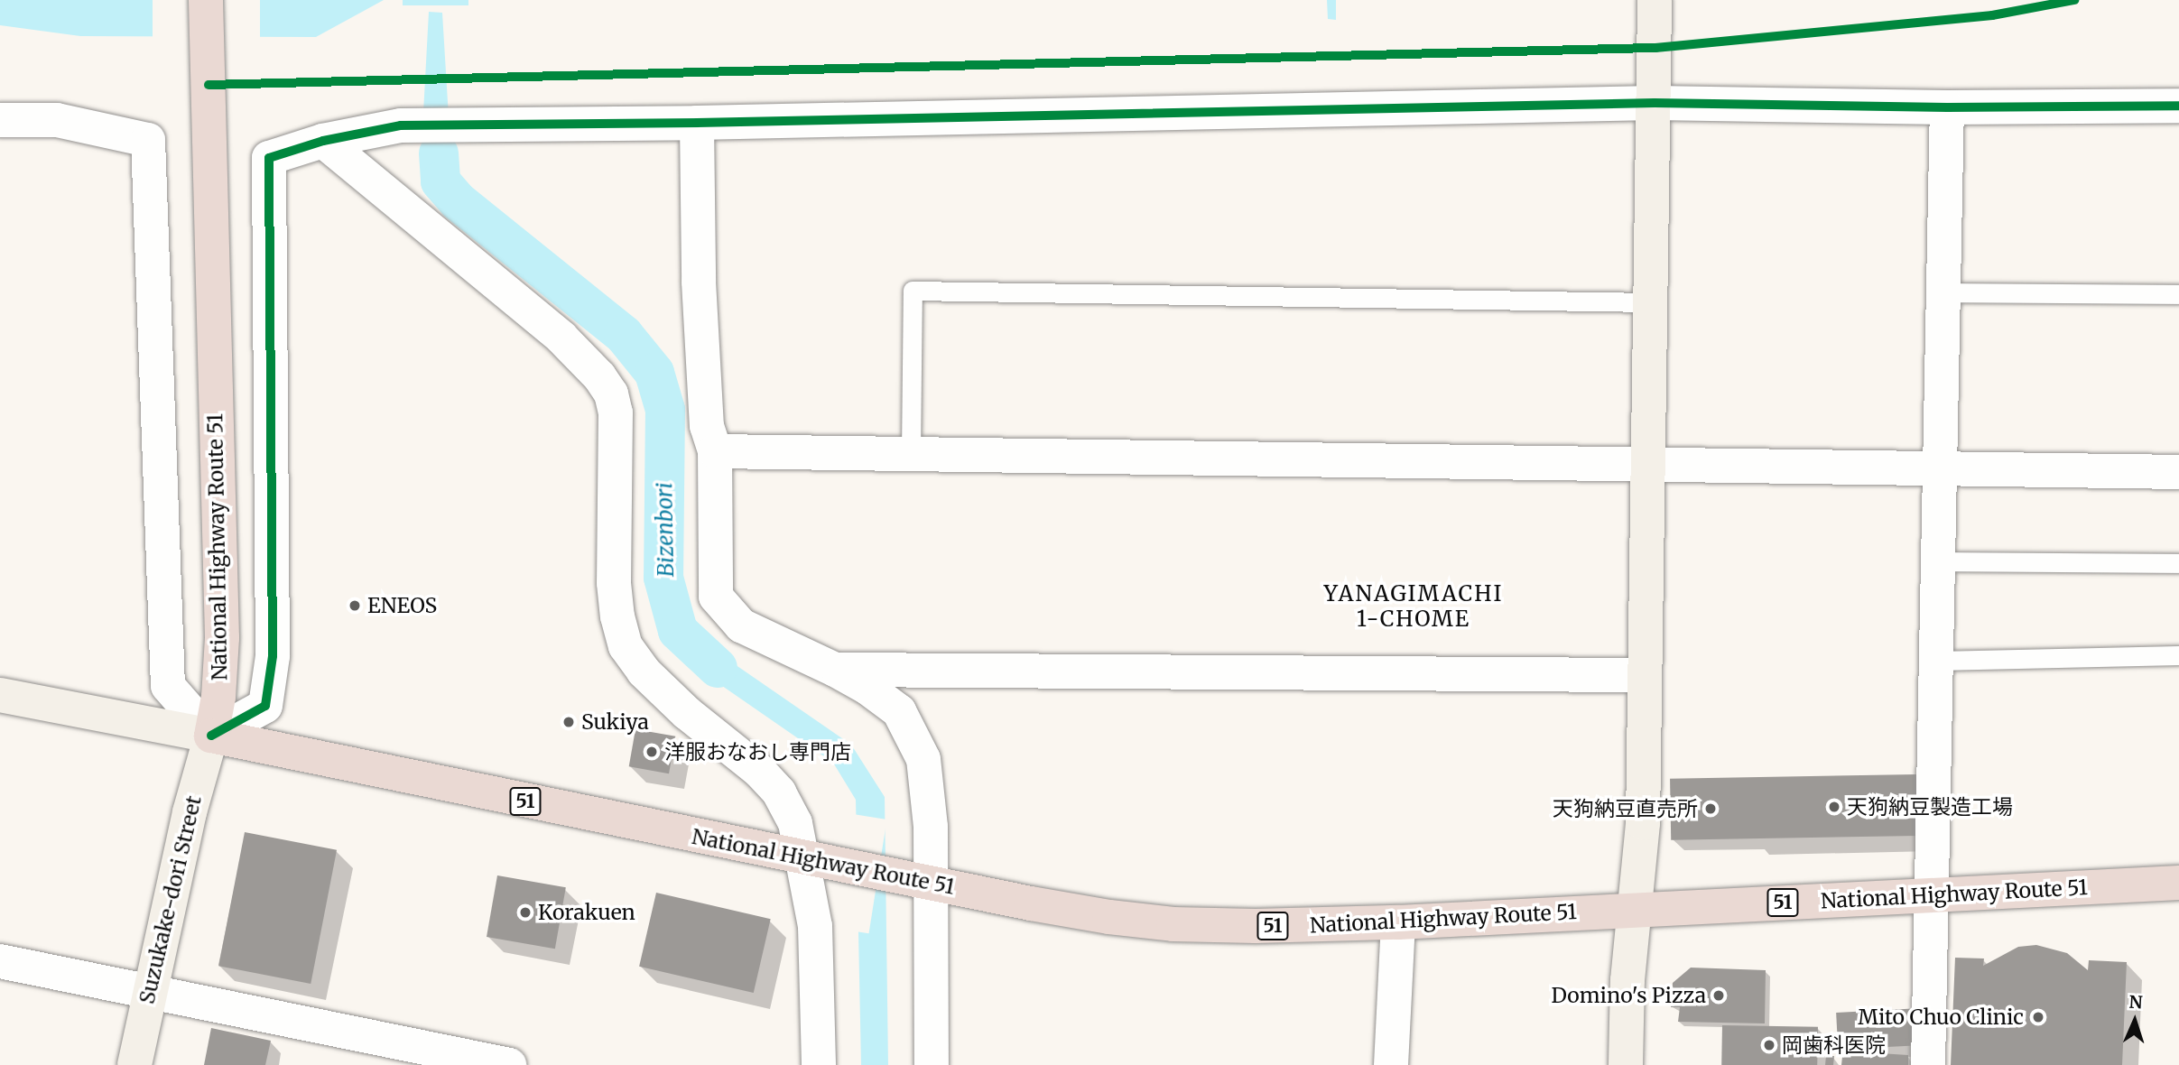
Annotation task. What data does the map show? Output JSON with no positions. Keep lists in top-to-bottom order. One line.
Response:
{"streets":{"highway":["National Highway Route 51","51"],"street":["Suzukake-dori Street"]},"crossings":[["National Highway Route 51","Suzukake-dori Street"]],"districts":["YANAGIMACHI 1-CHOME"],"water":["Bizenbori"],"places":["ENEOS","Sukiya","洋服おなおし専門店","天狗納豆製造工場","天狗納豆直売所","Korakuen","Domino's Pizza","Mito Chuo Clinic","岡歯科医院"],"north":"top"}
